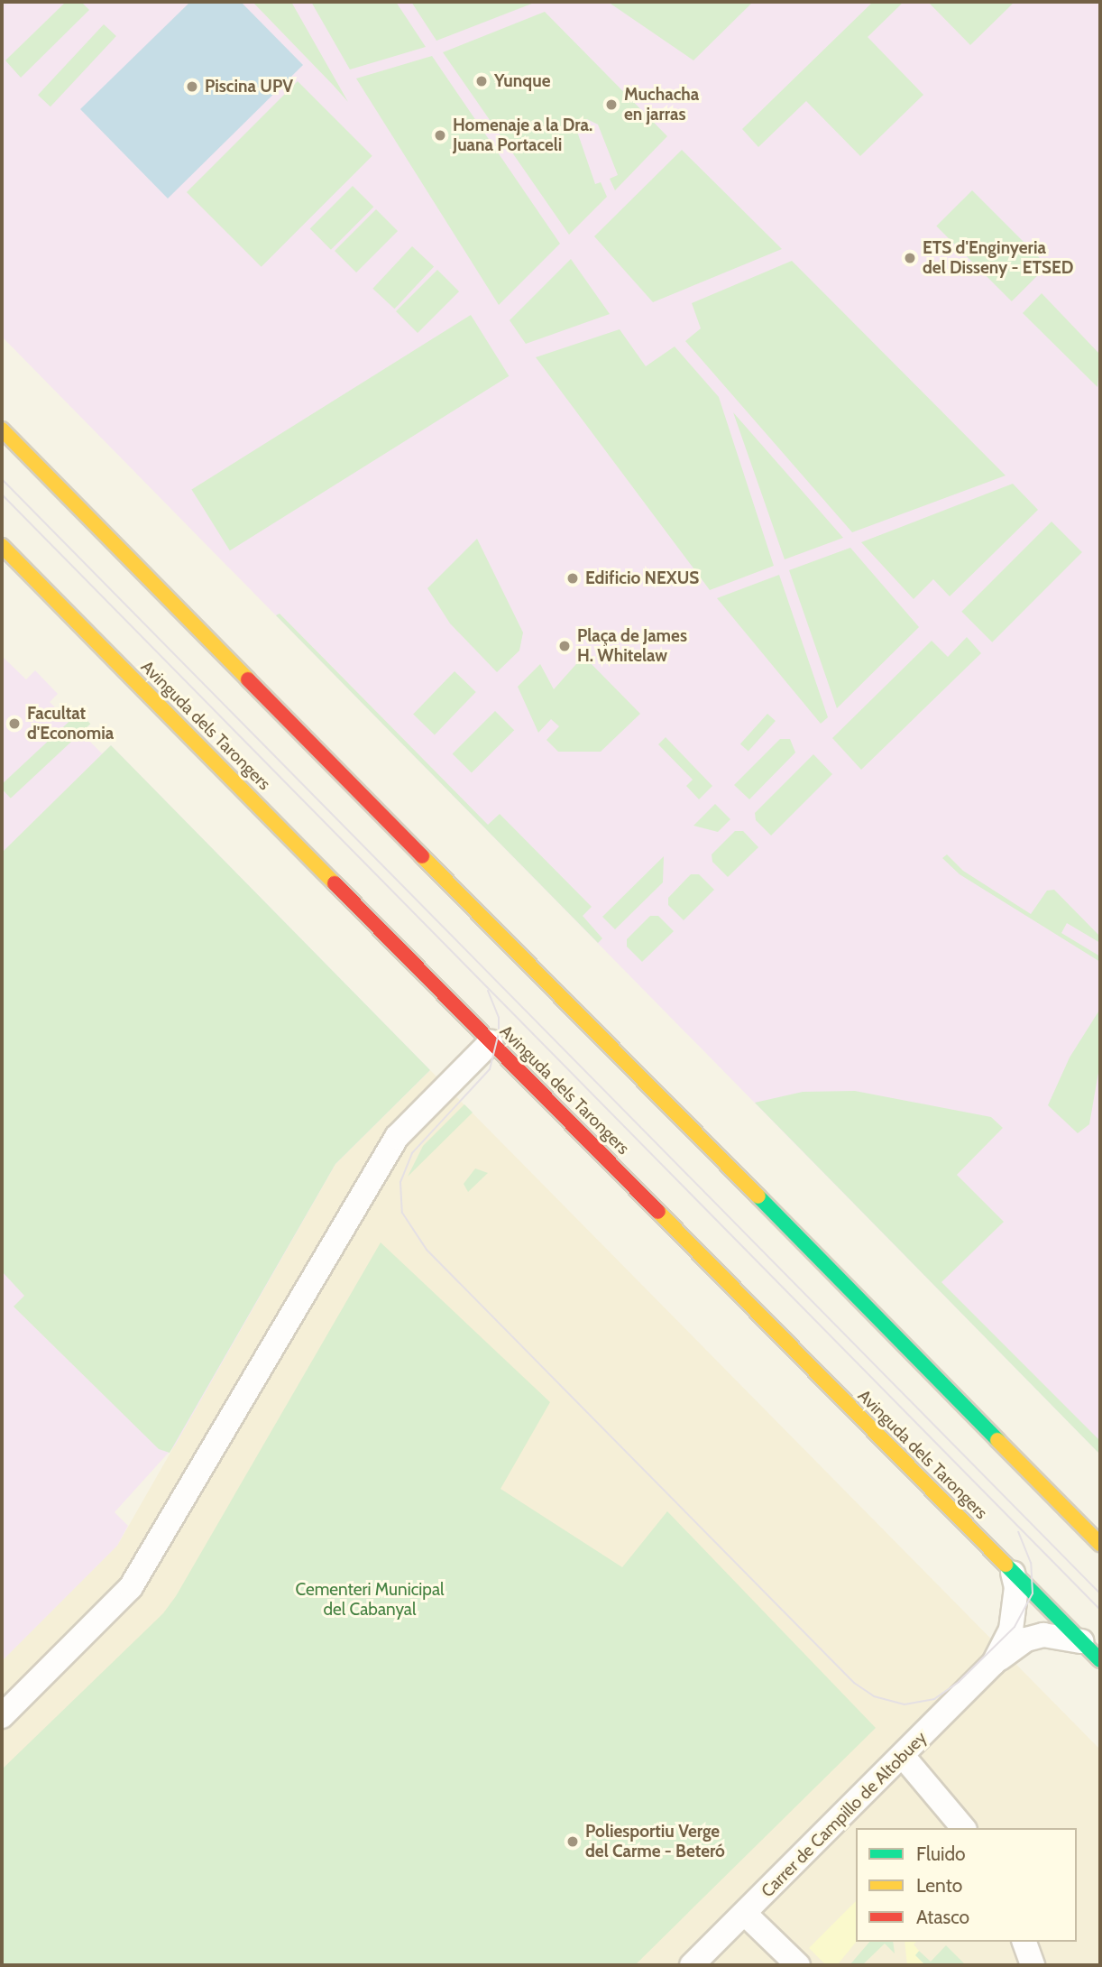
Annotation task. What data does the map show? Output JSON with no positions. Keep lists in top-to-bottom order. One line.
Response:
{"streets":{"main road":["Avinguda dels Tarongers"],"street":["Carrer de Campillo de Altobuey"]},"crossings":[["Avinguda dels Tarongers","Carrer de Campillo de Altobuey"]],"parks":["Cementeri Municipal del Cabanyal"],"places":["Yunque","Piscina UPV","Muchacha en jarras","Homenaje a la Dra. Juana Portaceli","ETS d'Enginyeria del Disseny - ETSED","Edificio NEXUS","Plaça de James H. Whitelaw","Facultat d'Economia","Poliesportiu Verge del Carme - Beteró"],"legend":["Fluido","Lento","Atasco"]}
